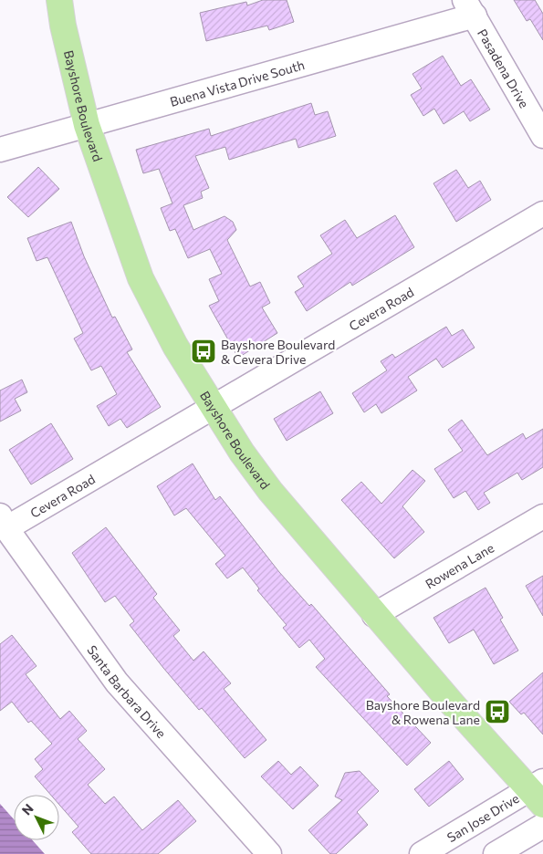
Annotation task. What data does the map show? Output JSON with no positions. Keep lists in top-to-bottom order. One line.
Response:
{"streets":{"main road":["Bayshore Boulevard"],"street":["Pasadena Drive","Buena Vista Drive South","Cevera Road","Rowena Lane","Santa Barbara Drive","San Jose Drive"]},"crossings":[["Pasadena Drive","Buena Vista Drive South"],["Buena Vista Drive South","Bayshore Boulevard"],["Bayshore Boulevard","Cevera Road"],["Bayshore Boulevard","Rowena Lane"],["Bayshore Boulevard","San Jose Drive"],["Cevera Road","Santa Barbara Drive"]],"places":{"bus stop":["Bayshore Boulevard & Cevera Drive","Bayshore Boulevard & Rowena Lane"]},"north":"top left"}
